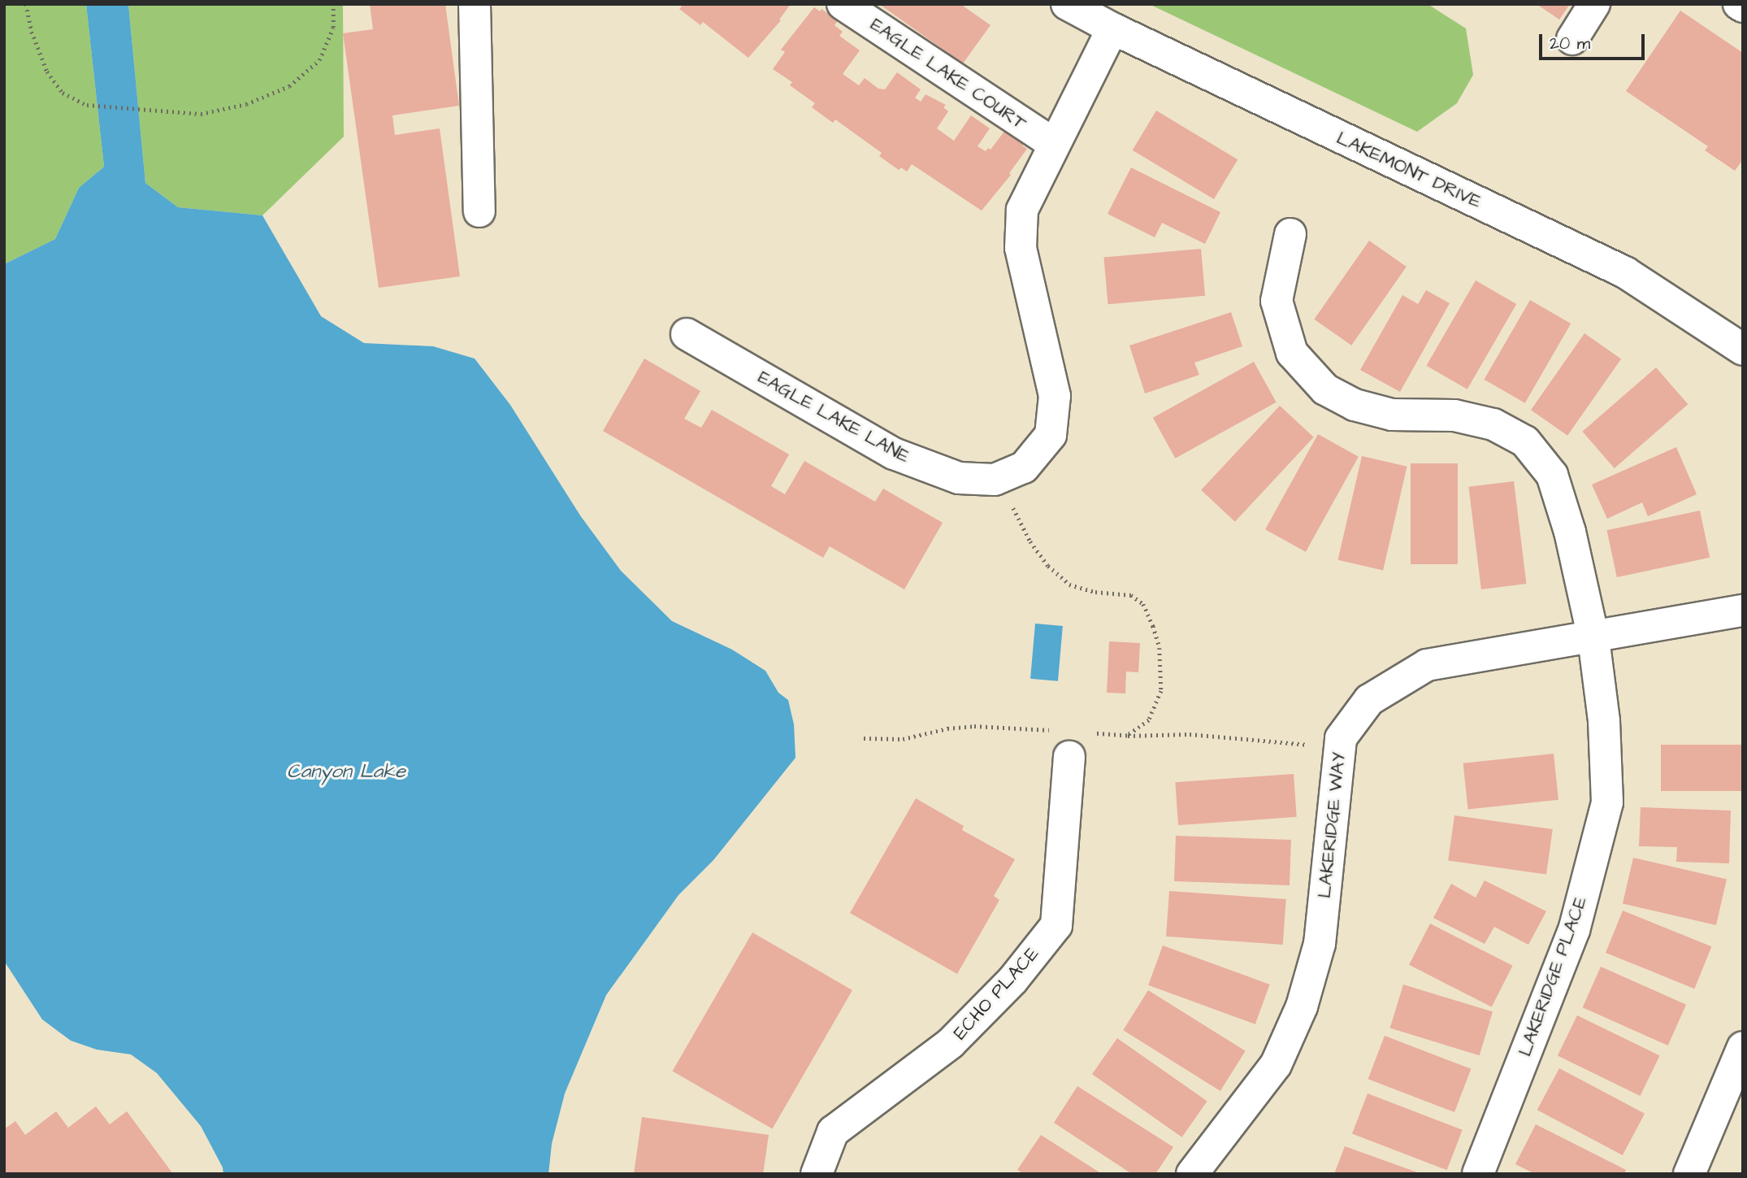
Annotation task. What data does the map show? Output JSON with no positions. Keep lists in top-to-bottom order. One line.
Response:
{"streets":{"street":["EAGLE LAKE COURT","LAKEMONT DRIVE","EAGLE LAKE LANE","LAKERIDGE WAY","LAKERIDGE PLACE","ECHO PLACE"]},"crossings":[["EAGLE LAKE COURT","EAGLE LAKE LANE"],["LAKEMONT DRIVE","EAGLE LAKE LANE"],["LAKERIDGE WAY","LAKERIDGE PLACE"]],"water":["Canyon Lake"],"scale_bar":"20 m"}
